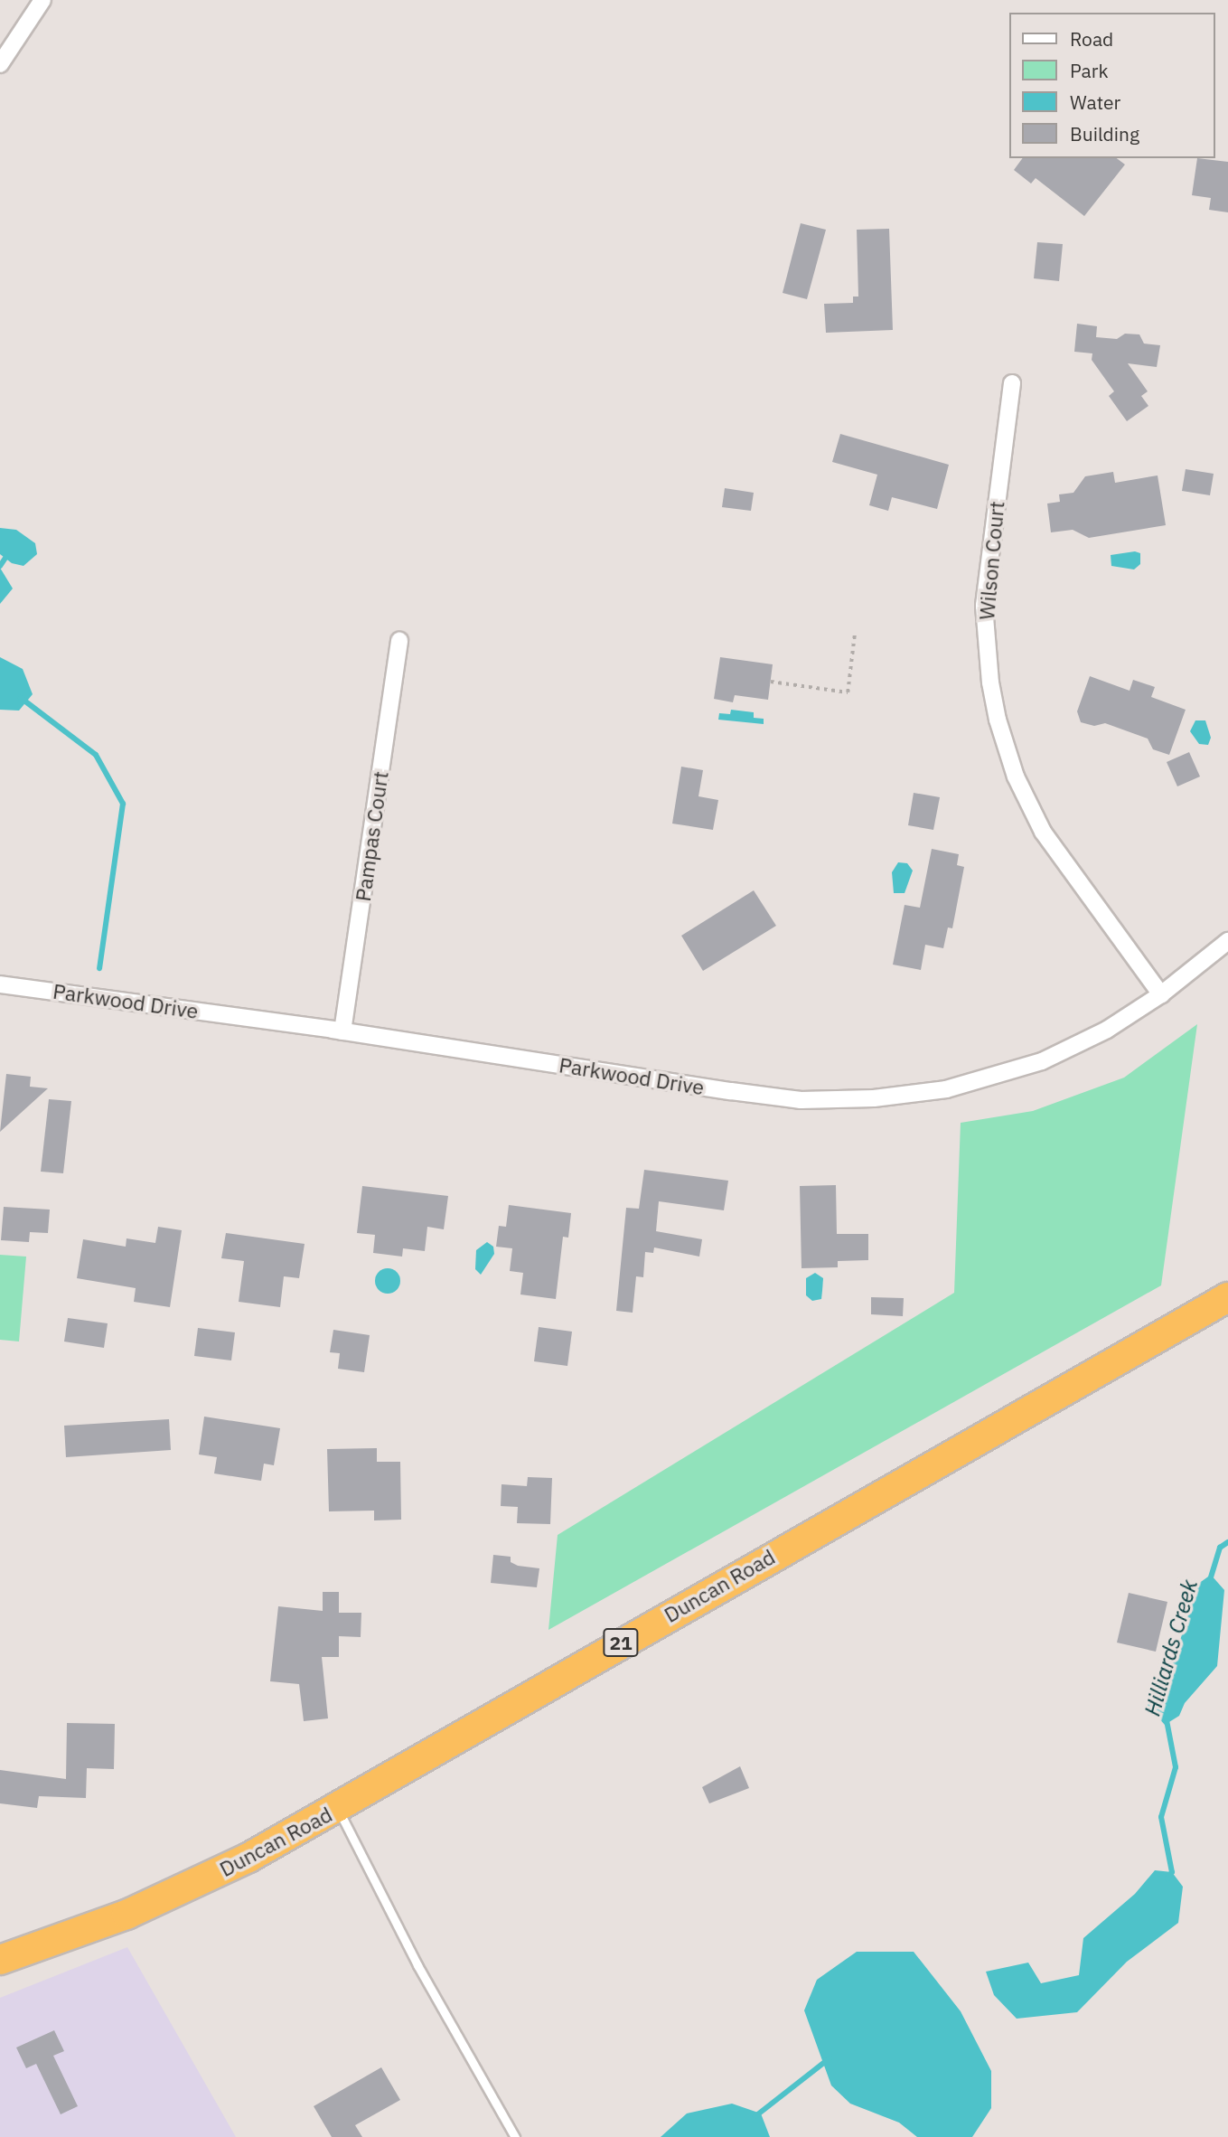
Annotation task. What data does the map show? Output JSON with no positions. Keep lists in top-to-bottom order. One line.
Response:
{"streets":{"highway":["Duncan Road","21"],"street":["Wilson Court","Pampas Court","Parkwood Drive"]},"crossings":[["Wilson Court","Parkwood Drive"],["Pampas Court","Parkwood Drive"]],"water":["Hilliards Creek"],"legend":["Road","Park","Water","Building"]}
